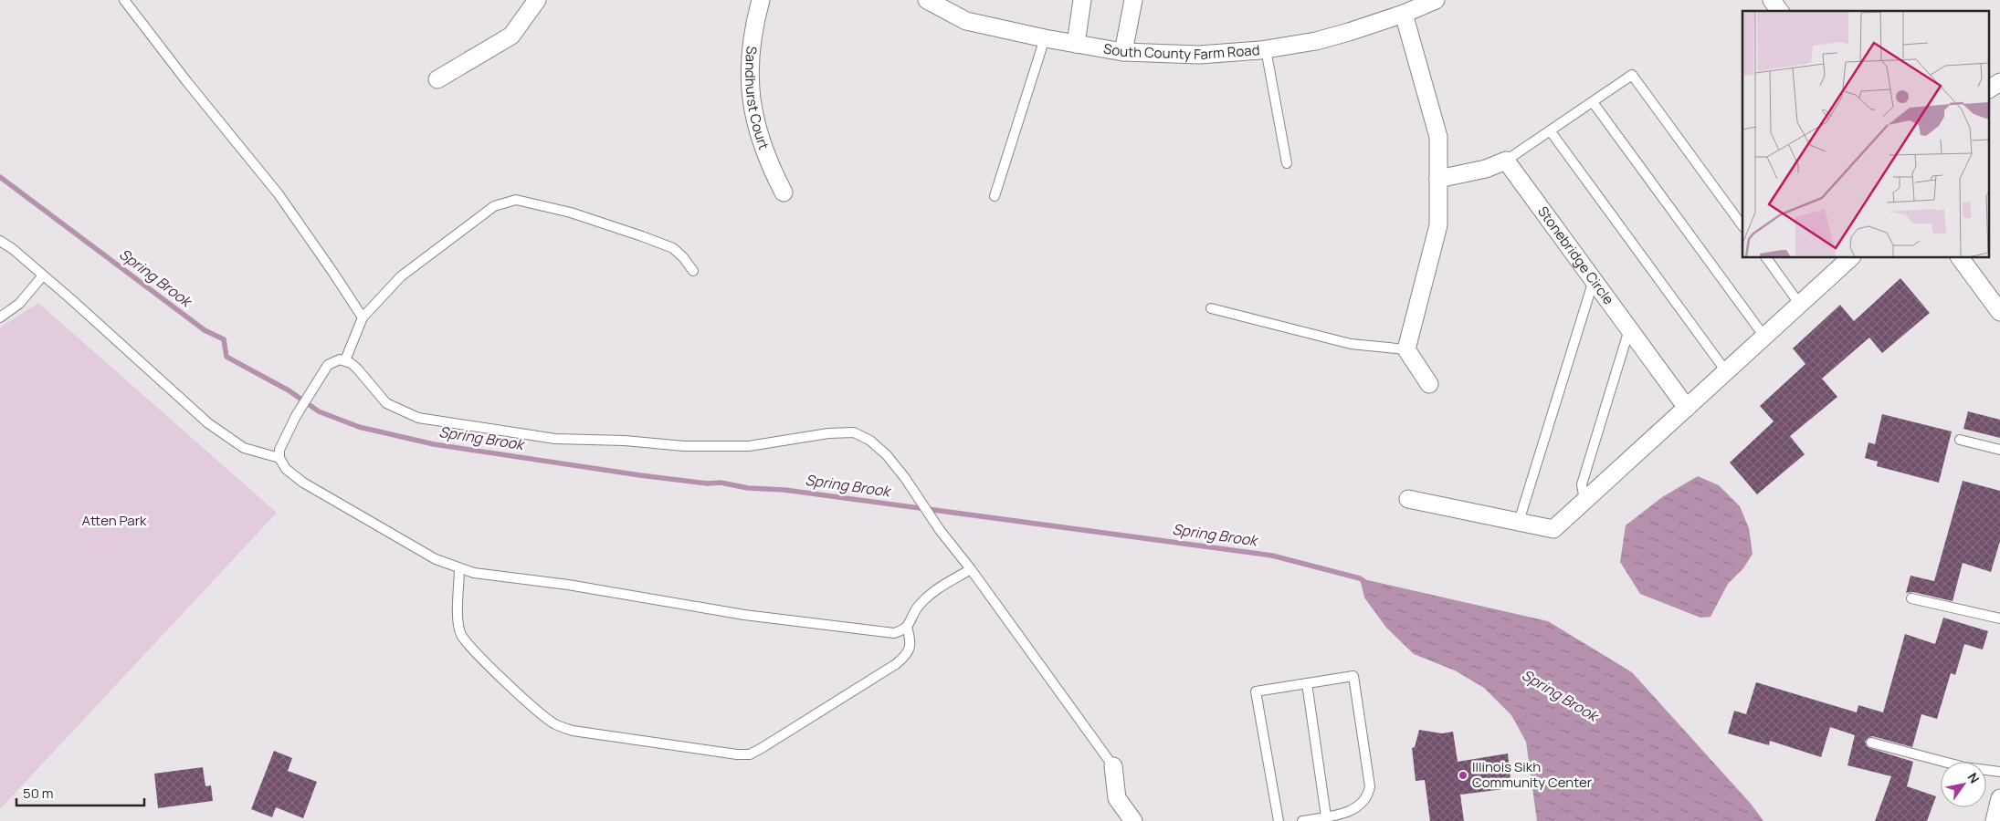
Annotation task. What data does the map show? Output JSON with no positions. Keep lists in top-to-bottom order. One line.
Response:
{"streets":{"street":["South County Farm Road","Sandhurst Court","Stonebridge Circle"]},"water":["Spring Brook"],"parks":["Atten Park"],"places":["Illinois Sikh Community Center"],"scale_bar":"50 m","north":"top right"}
